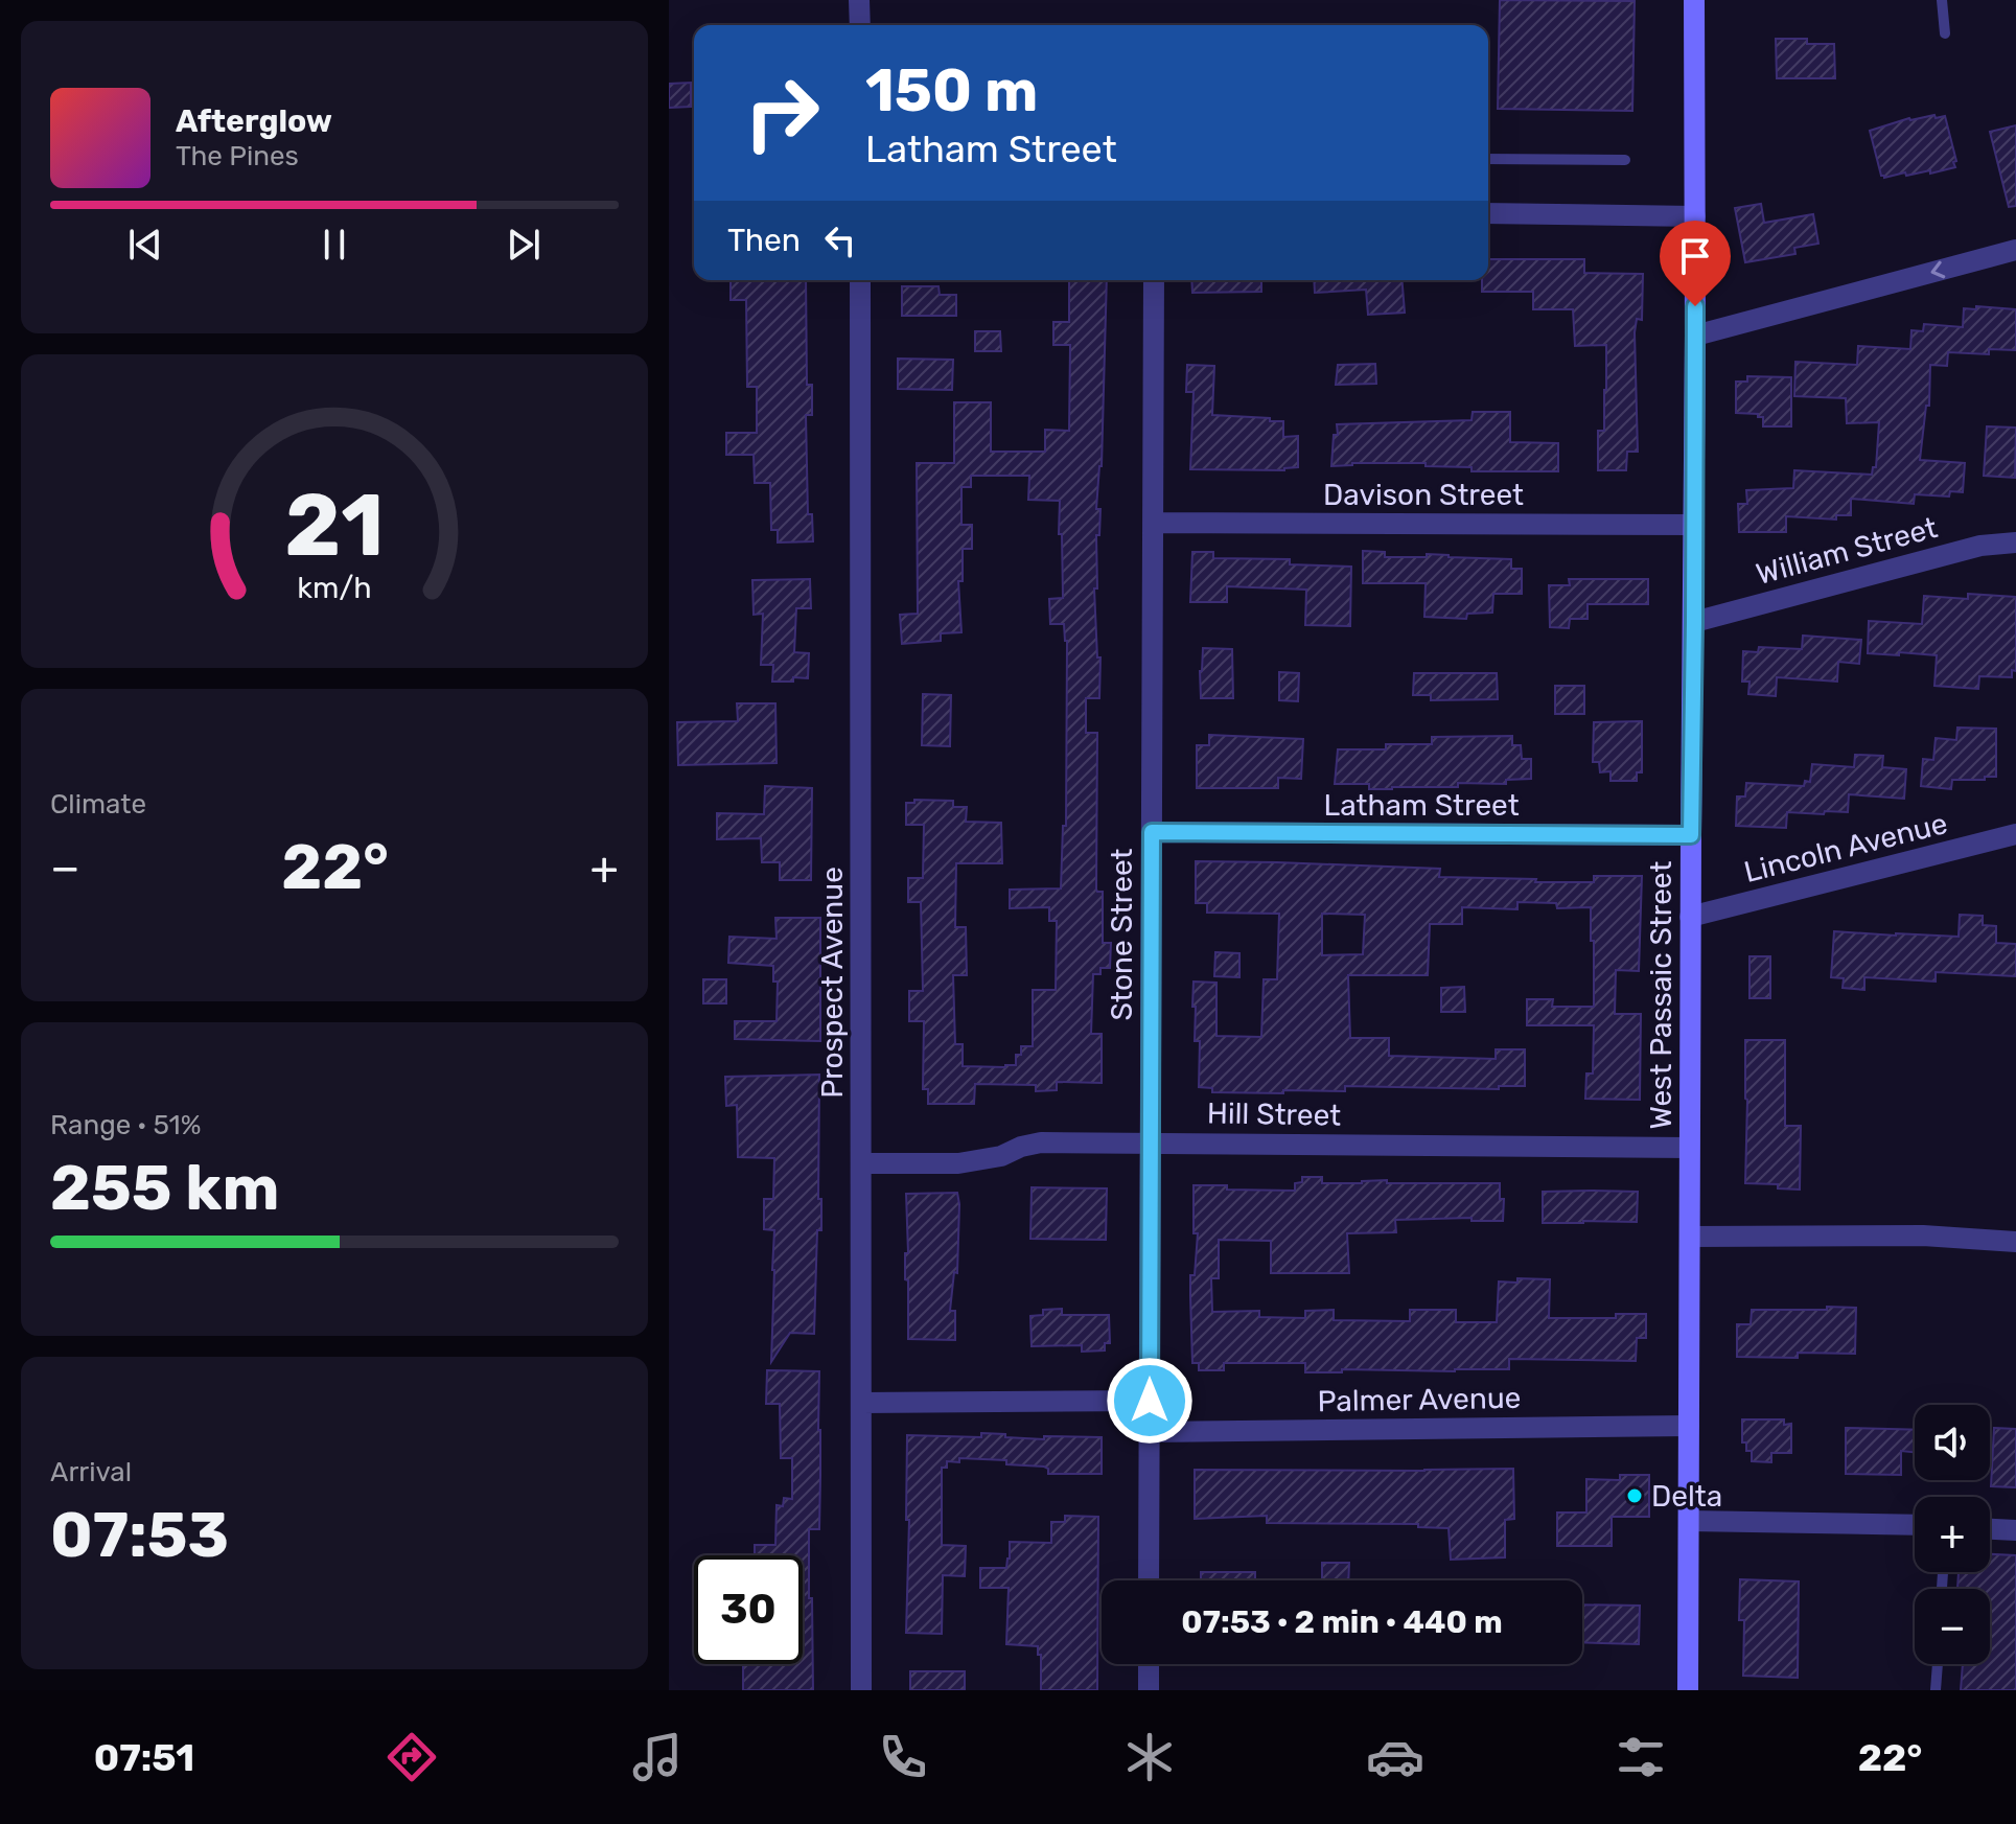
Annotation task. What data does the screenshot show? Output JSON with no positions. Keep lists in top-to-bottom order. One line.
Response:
{"streets":{"main road":["West Passaic Street"],"street":["Davison Street","William Street","Latham Street","Lincoln Avenue","Stone Street","Prospect Avenue","Hill Street","Palmer Avenue"]},"crossings":[["Davison Street","Stone Street"],["Davison Street","West Passaic Street"],["William Street","West Passaic Street"],["Latham Street","Stone Street"],["Latham Street","West Passaic Street"],["Lincoln Avenue","West Passaic Street"],["Stone Street","Hill Street"],["Stone Street","Palmer Avenue"],["Prospect Avenue","Hill Street"],["West Passaic Street","Hill Street"],["West Passaic Street","Palmer Avenue"]],"places":["Delta"],"page":{"turn":["150 m","Latham Street"],"song":["Afterglow","The Pines"],"then":"Then","tile":["Climate",["Range · 51%","255 km"],["Arrival","07:53"]],"heat":["−","22°","+"],"map_buttons":["+","−"],"limit":"30","trip":"07:53 · 2 min · 440 m","tabs":["07:51","22°"],"gauge":["21","km/h"]}}
